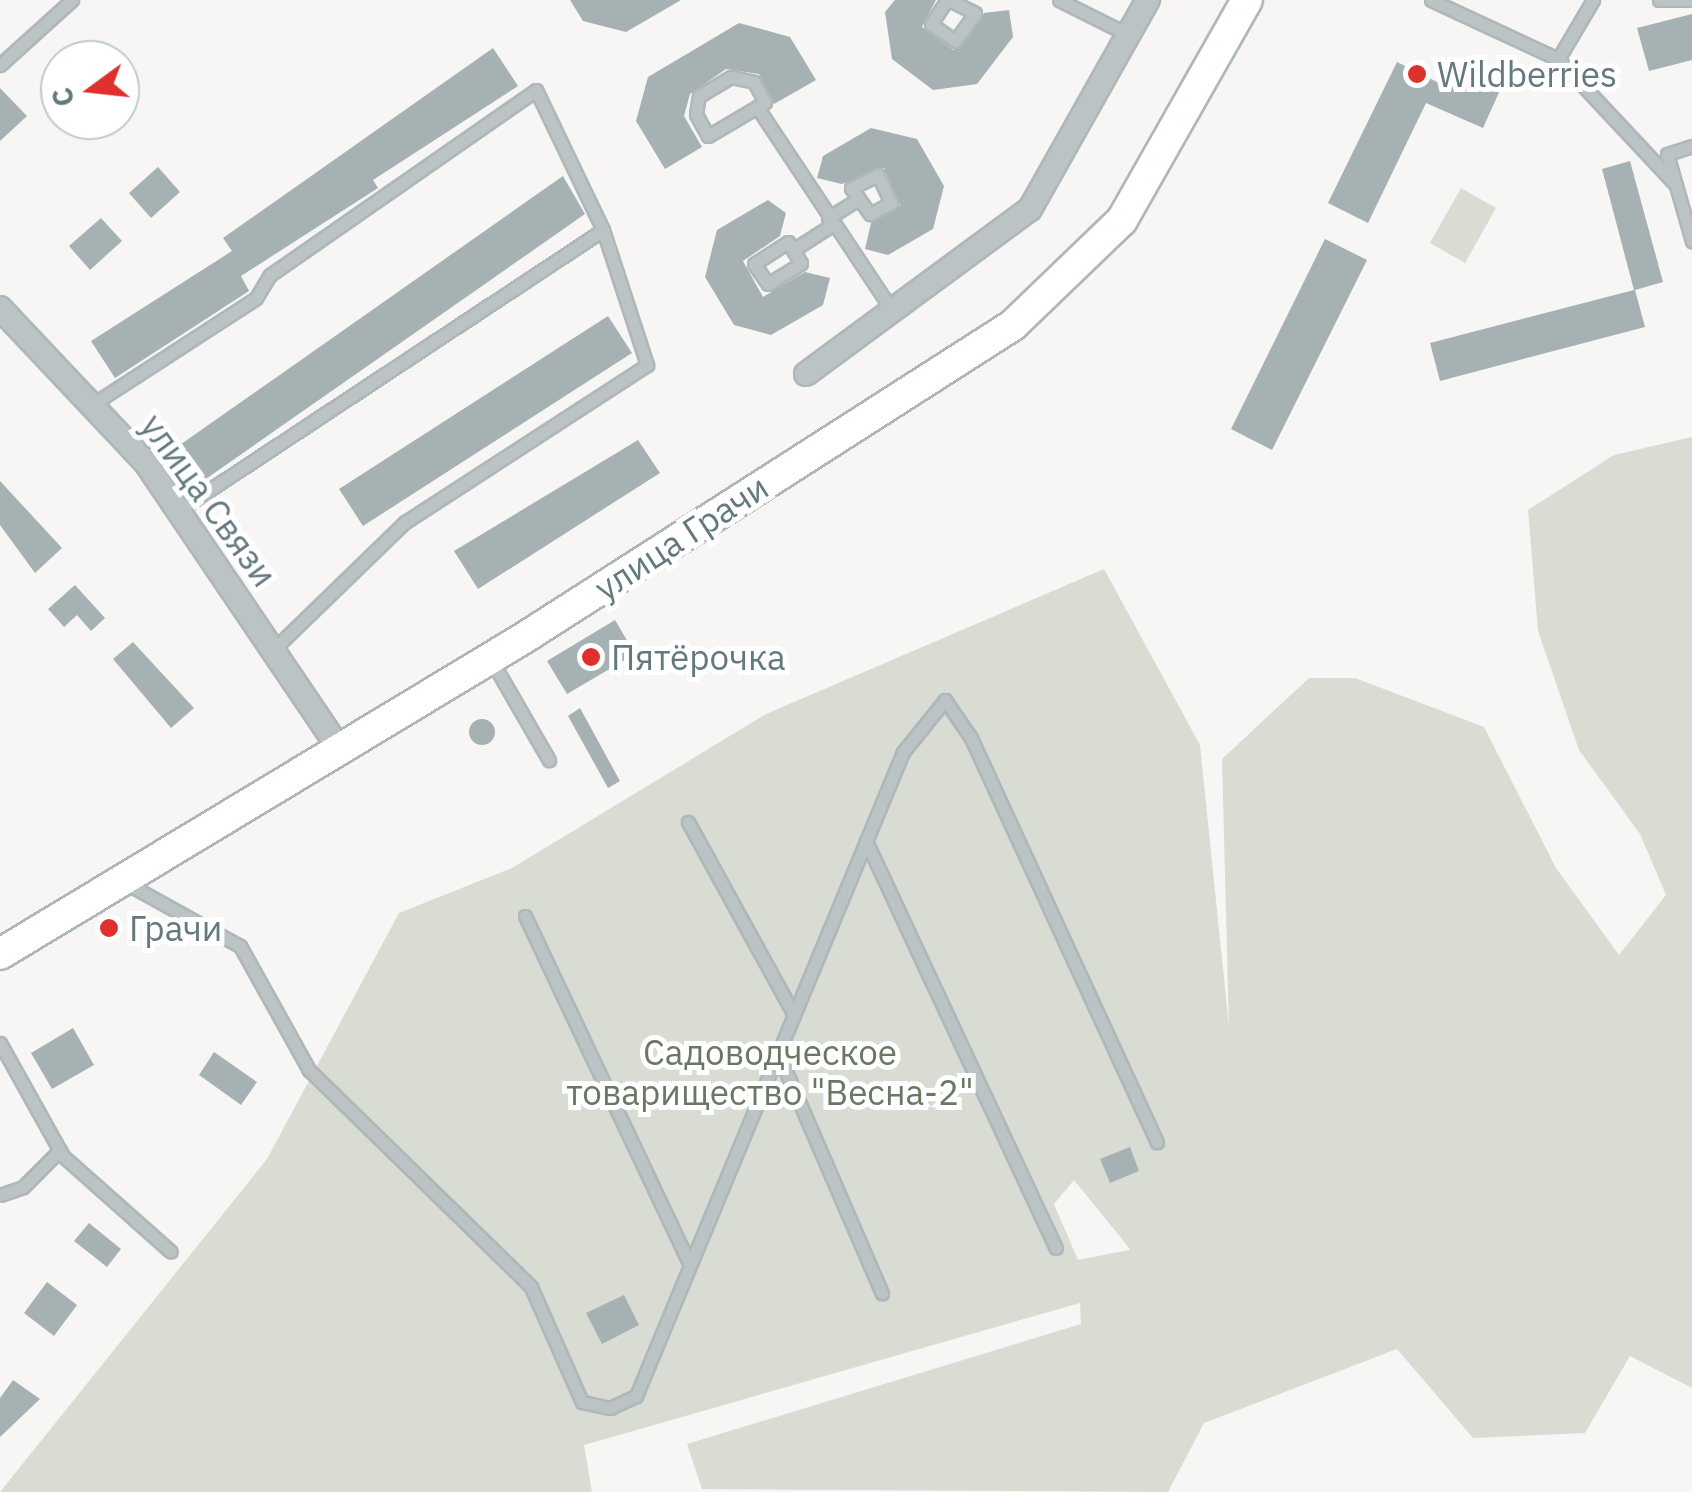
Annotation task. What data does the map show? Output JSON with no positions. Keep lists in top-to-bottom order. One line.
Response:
{"streets":{"street":["улица Связи","улица Грачи"]},"crossings":[["улица Связи","улица Грачи"]],"parks":["Садоводческое товарищество \"Весна-2\""],"places":["Wildberries","Пятёрочка","Грачи"],"north":"left"}
